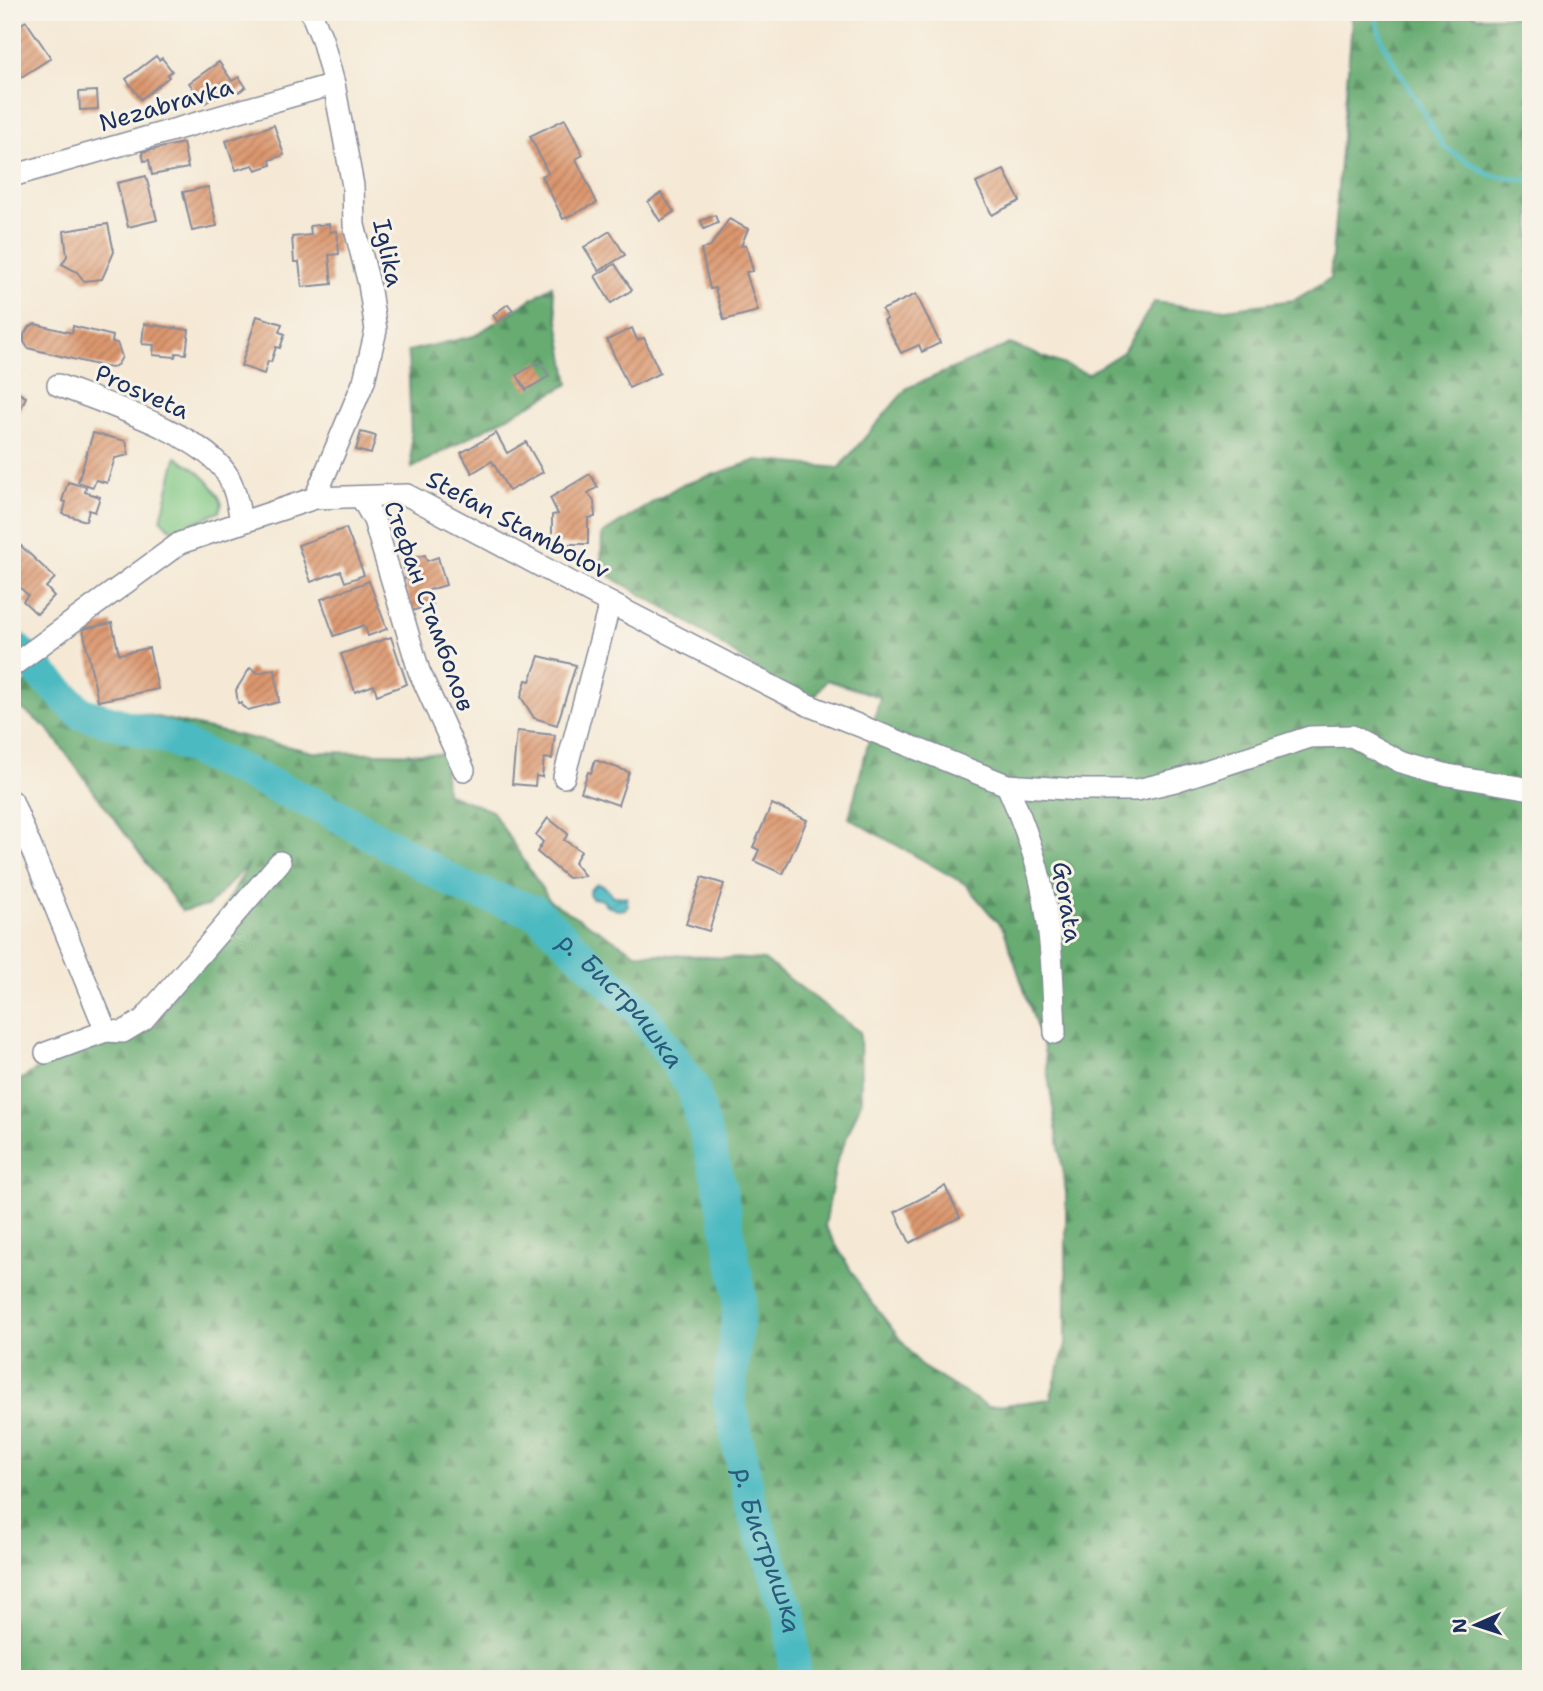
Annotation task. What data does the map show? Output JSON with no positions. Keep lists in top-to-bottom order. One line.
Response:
{"streets":{"street":["Nezabravka","Iglika","Prosveta","Stefan Stambolov","Стефан Стамболов","Gorata"]},"crossings":[["Nezabravka","Iglika"],["Iglika","Stefan Stambolov"],["Prosveta","Stefan Stambolov"],["Stefan Stambolov","Стефан Стамболов"],["Stefan Stambolov","Gorata"]],"water":["р. Бистришка"],"north":"left"}
